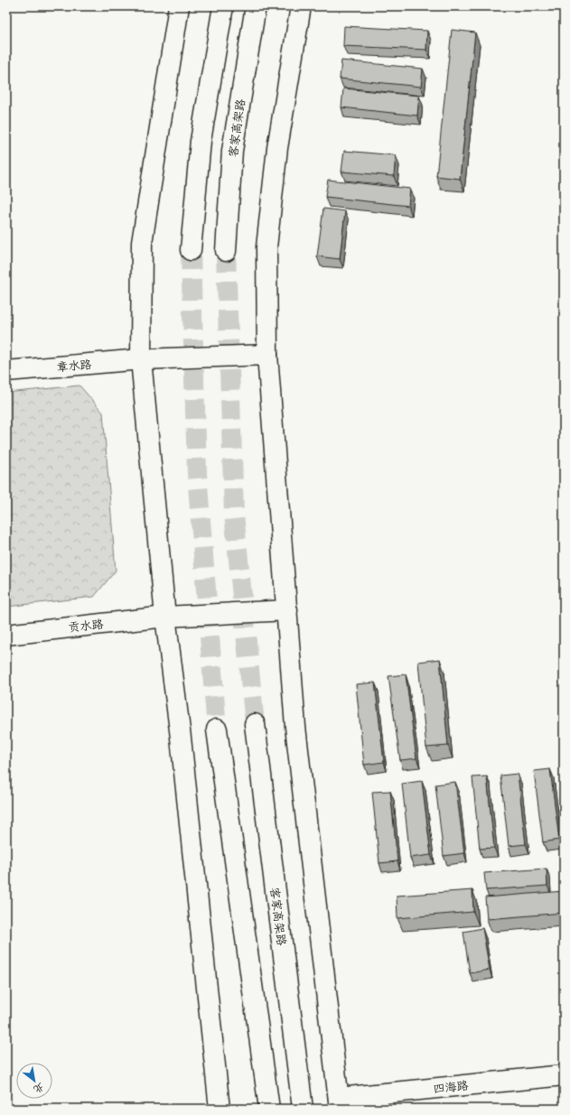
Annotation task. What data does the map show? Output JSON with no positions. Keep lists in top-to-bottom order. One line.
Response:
{"streets":{"main road":["客家高架路","章水路","贡水路","四海路"]},"north":"bottom right"}
